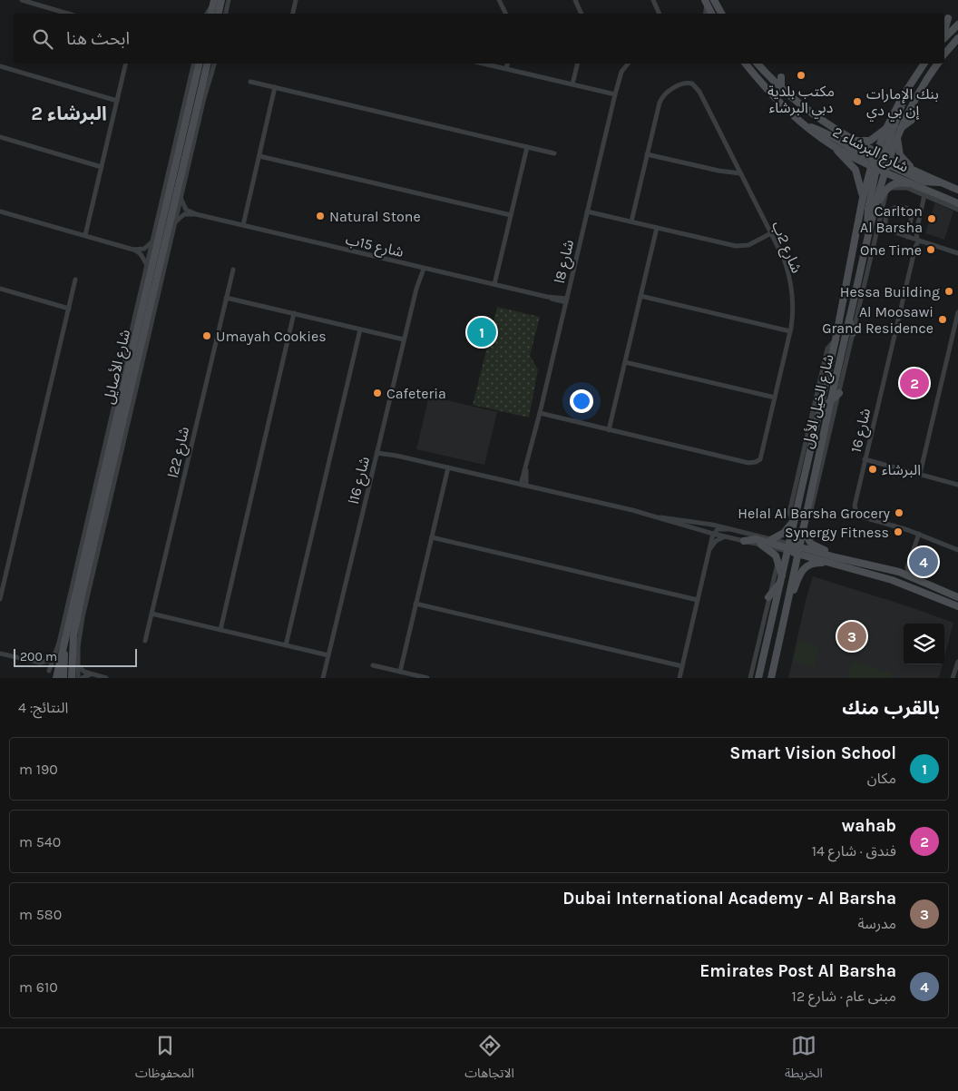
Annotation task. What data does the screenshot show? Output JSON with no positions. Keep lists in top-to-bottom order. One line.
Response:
{"streets":{"main road":["شارع البرشاء 2","شارع الأصايل","شارع الخيل الأول"],"street":["شارع 15ب","شارع 2ب","شارع 8ا","شارع 16","شارع 22ا","شارع 16ا"]},"crossings":[["شارع البرشاء 2","شارع الخيل الأول"],["شارع 15ب","شارع 8ا"],["شارع 15ب","شارع 16ا"]],"districts":["البرشاء 2"],"places":["مكتب بلدية دبي البرشاء","بنك الإمارات إن بي دي","Natural Stone","Carlton Al Barsha","One Time","Hessa Building","Al Moosawi Grand Residence","Umayah Cookies","Cafeteria","البرشاء","Helal Al Barsha Grocery","Synergy Fitness"],"scale_bar":"200 m","page":{"search":"ابحث هنا","pins":["1","2","4","3"],"scale":"200 m","heading":["بالقرب منك","النتائج: 4"],"list":[{"mark":"1","name":"Smart Vision School","note":"مكان","value":"190 m"},{"mark":"2","name":"wahab","note":"فندق · شارع 14","value":"540 m"},{"mark":"3","name":"Dubai International Academy - Al Barsha","note":"مدرسة","value":"580 m"},{"mark":"4","name":"Emirates Post Al Barsha","note":"مبنى عام · شارع 12","value":"610 m"}],"nav":["الخريطة","الاتجاهات","المحفوظات"]}}
